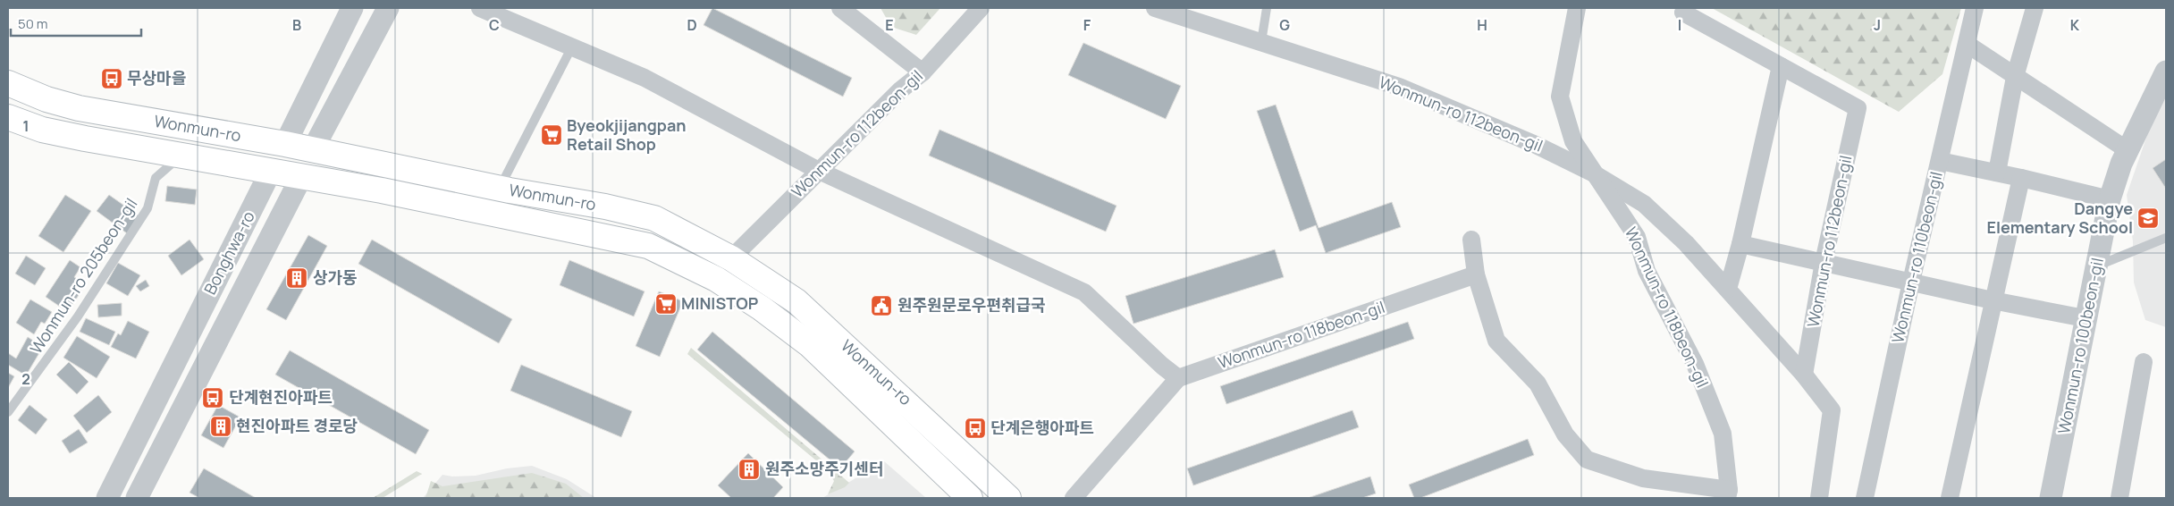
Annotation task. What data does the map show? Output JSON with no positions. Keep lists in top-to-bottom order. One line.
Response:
{"streets":{"main road":["Wonmun-ro","Bonghwa-ro"],"street":["Wonmun-ro 112beon-gil","Wonmun-ro 110beon-gil","Wonmun-ro 118beon-gil","Wonmun-ro 100beon-gil"],"lane":["Wonmun-ro 205beon-gil"]},"crossings":[["Wonmun-ro 112beon-gil","Wonmun-ro"],["Wonmun-ro 112beon-gil","Wonmun-ro 118beon-gil"],["Wonmun-ro","Bonghwa-ro"],["Wonmun-ro","Wonmun-ro 205beon-gil"],["Wonmun-ro 110beon-gil","Wonmun-ro 100beon-gil"]],"places":{"bus stop":["무상마을","단계현진아파트","단계은행아파트"],"supermarket":["Byeokjijangpan Retail Shop","MINISTOP"],"school or university":["Dangye Elementary School"],"building":["상가동","현진아파트 경로당","원주소망주기센터"],"public building":["원주원문로우편취급국"]},"scale_bar":"50 m","grid":{"columns":["B","C","D","E","F","G","H","I","J","K"],"rows":["1","2"]}}
